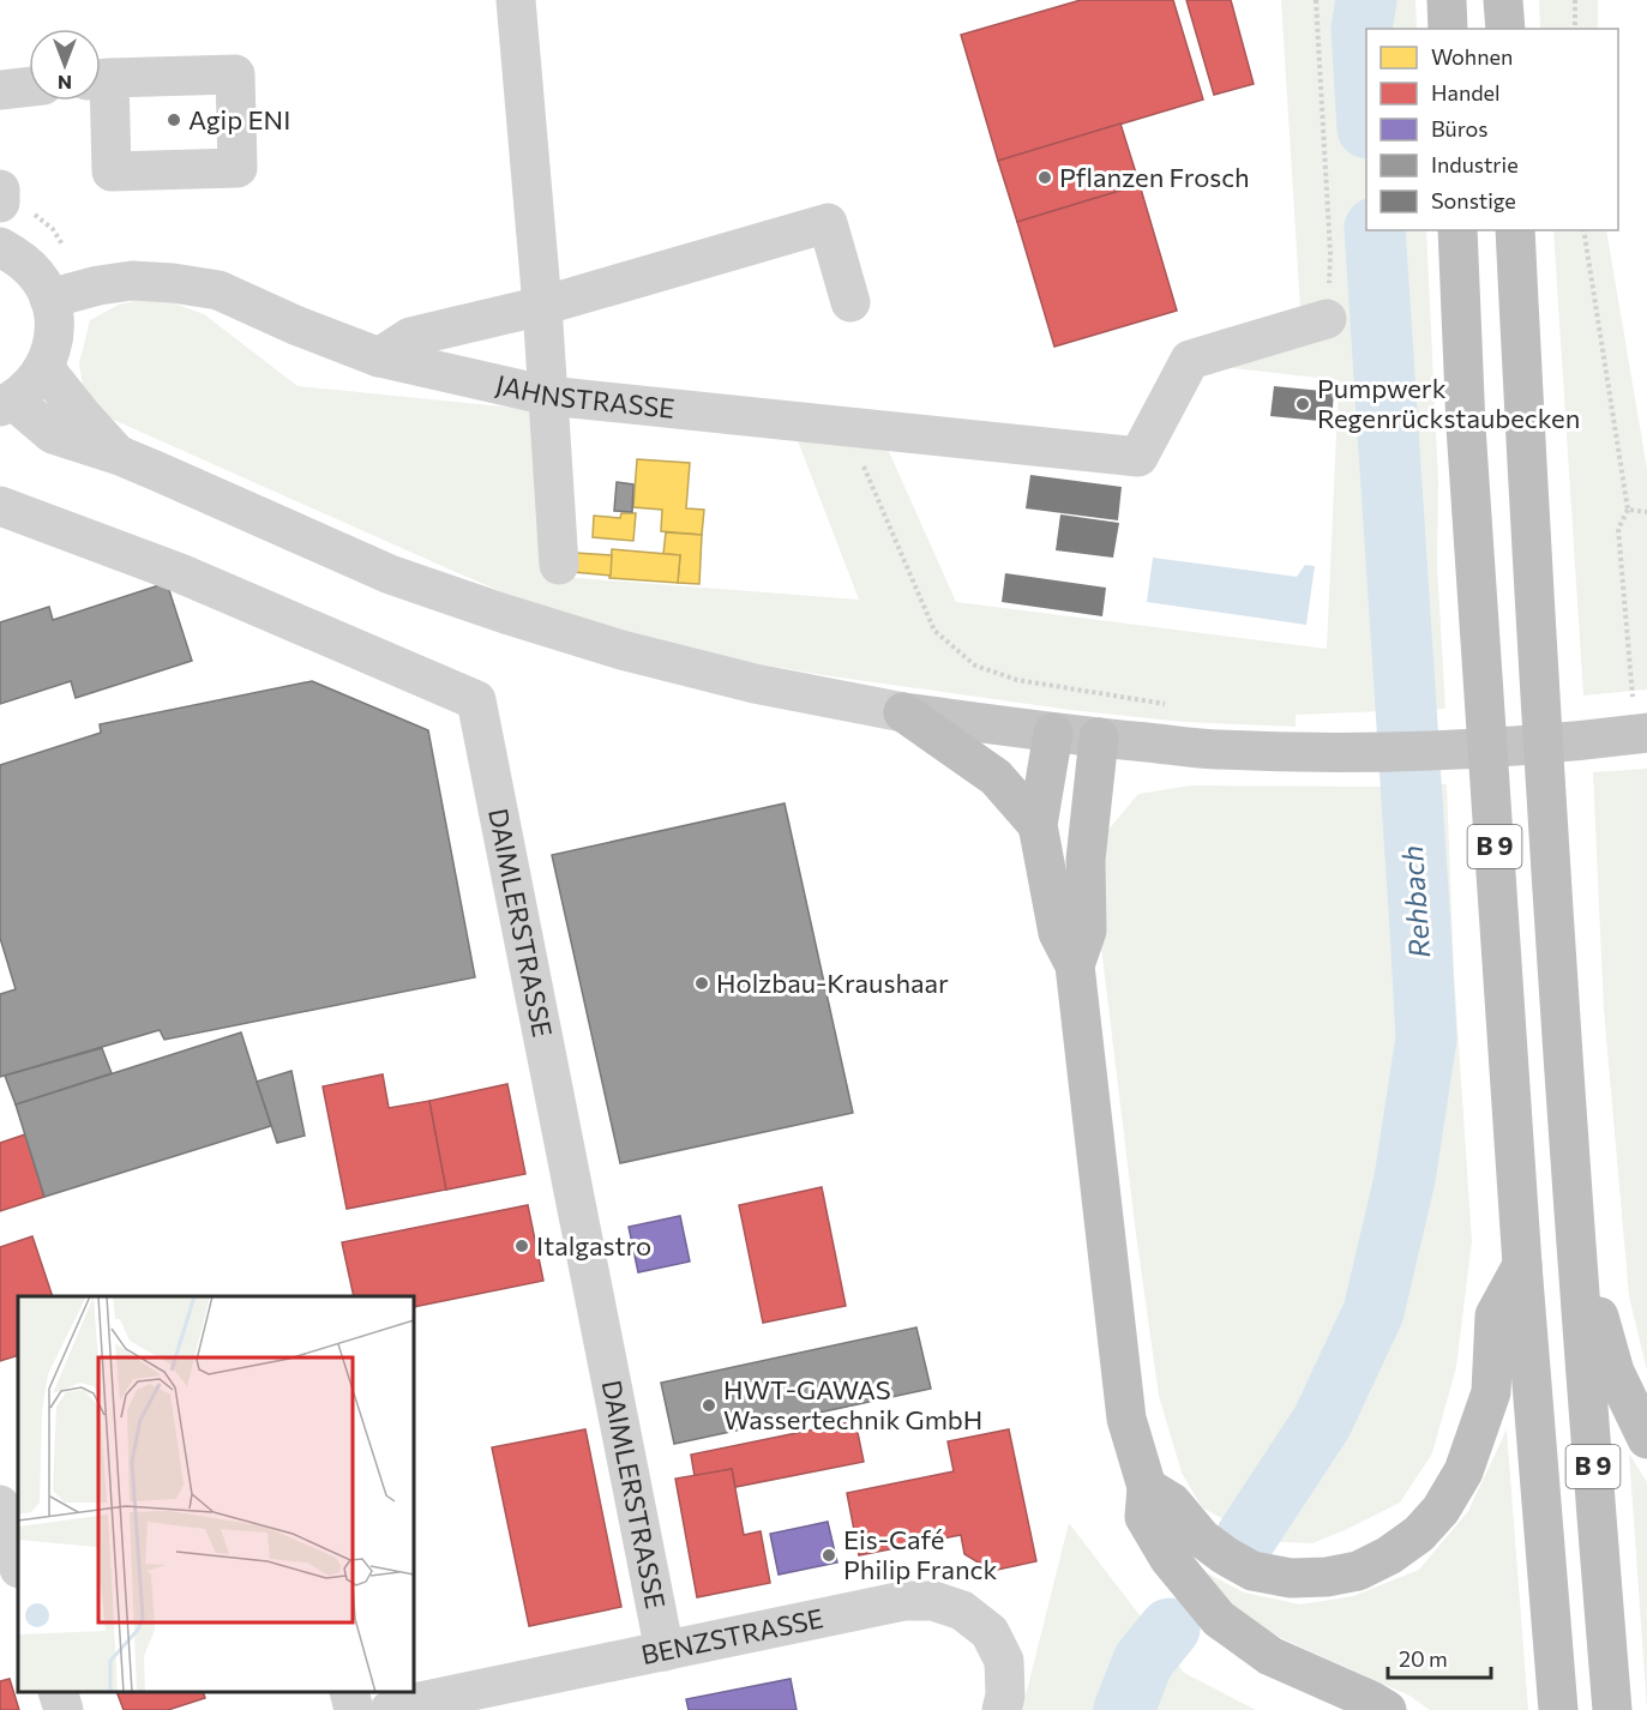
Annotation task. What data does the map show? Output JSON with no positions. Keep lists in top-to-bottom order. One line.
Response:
{"streets":{"highway":["B 9"],"street":["JAHNSTRASSE","DAIMLERSTRASSE","BENZSTRASSE"]},"crossings":[["DAIMLERSTRASSE","BENZSTRASSE"]],"water":["Rehbach"],"places":["Agip ENI","Pflanzen Frosch","Pumpwerk Regenrückstaubecken","Holzbau-Kraushaar","Italgastro","HWT-GAWAS Wassertechnik GmbH","Eis-Café Philip Franck"],"legend":["Wohnen","Handel","Büros","Industrie","Sonstige"],"scale_bar":"20 m","north":"bottom"}
